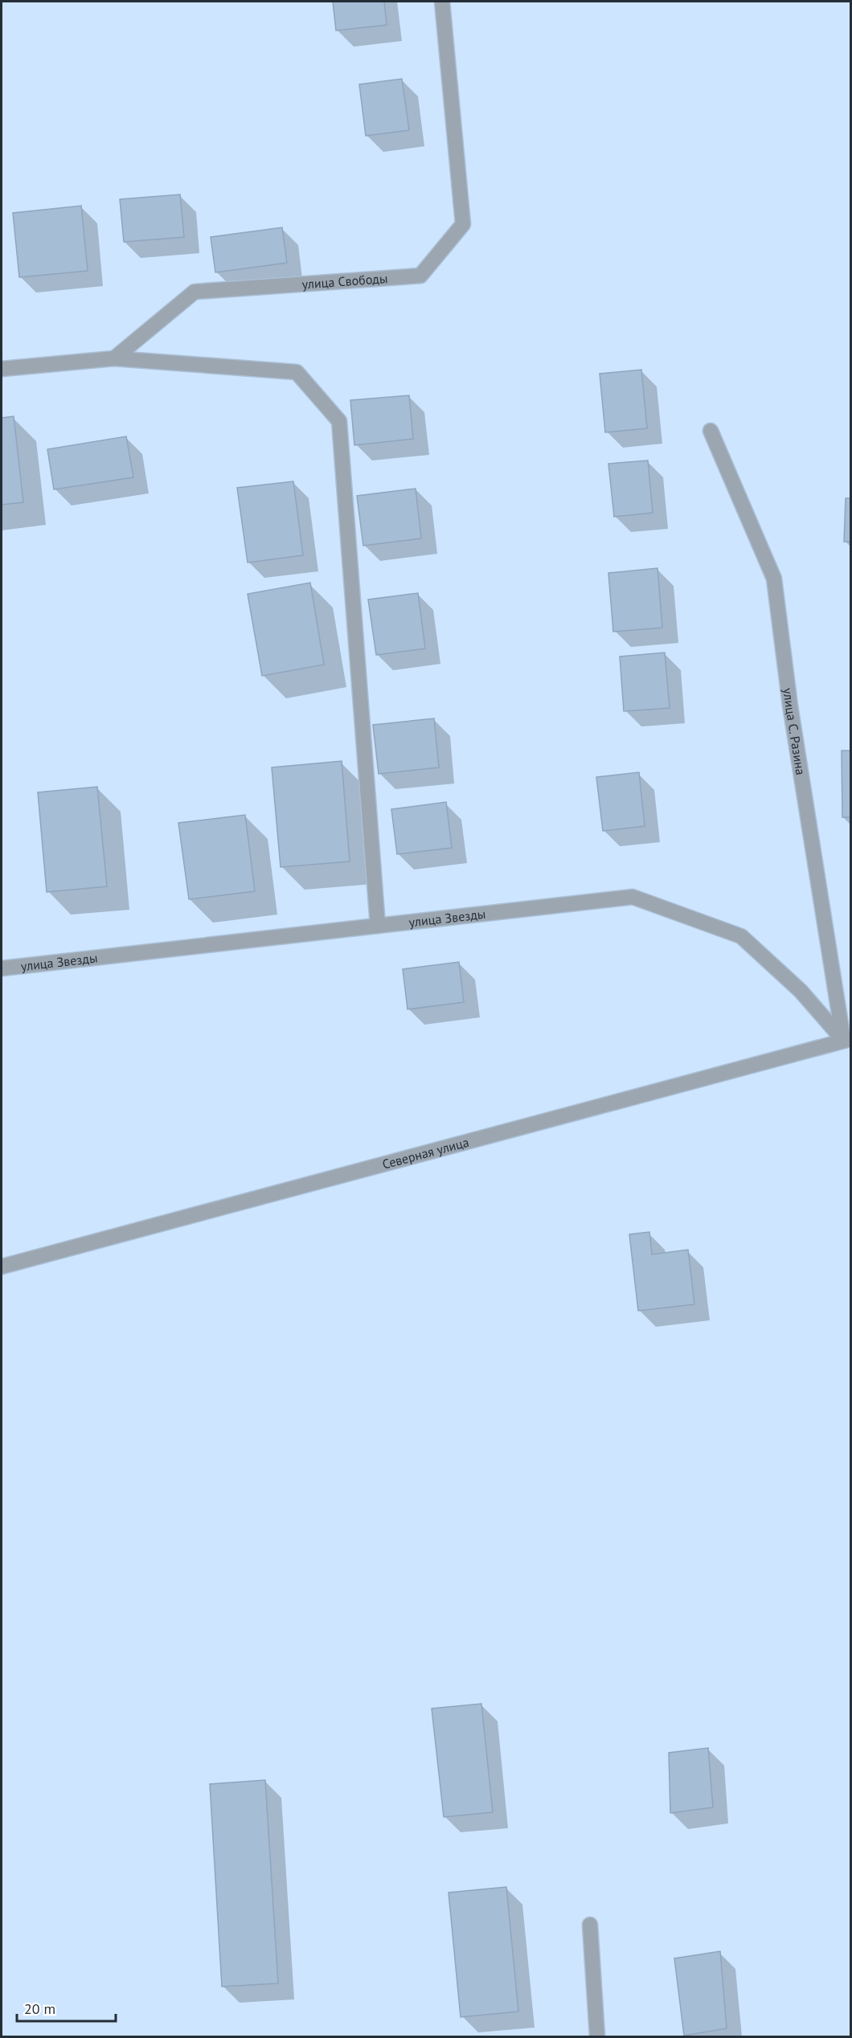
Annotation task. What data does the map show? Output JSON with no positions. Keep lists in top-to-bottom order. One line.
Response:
{"streets":{"street":["улица Свободы","улица С. Разина","улица Звезды","Северная улица"]},"crossings":[["улица С. Разина","улица Звезды"],["улица С. Разина","Северная улица"],["улица Звезды","Северная улица"]],"scale_bar":"20 m"}
